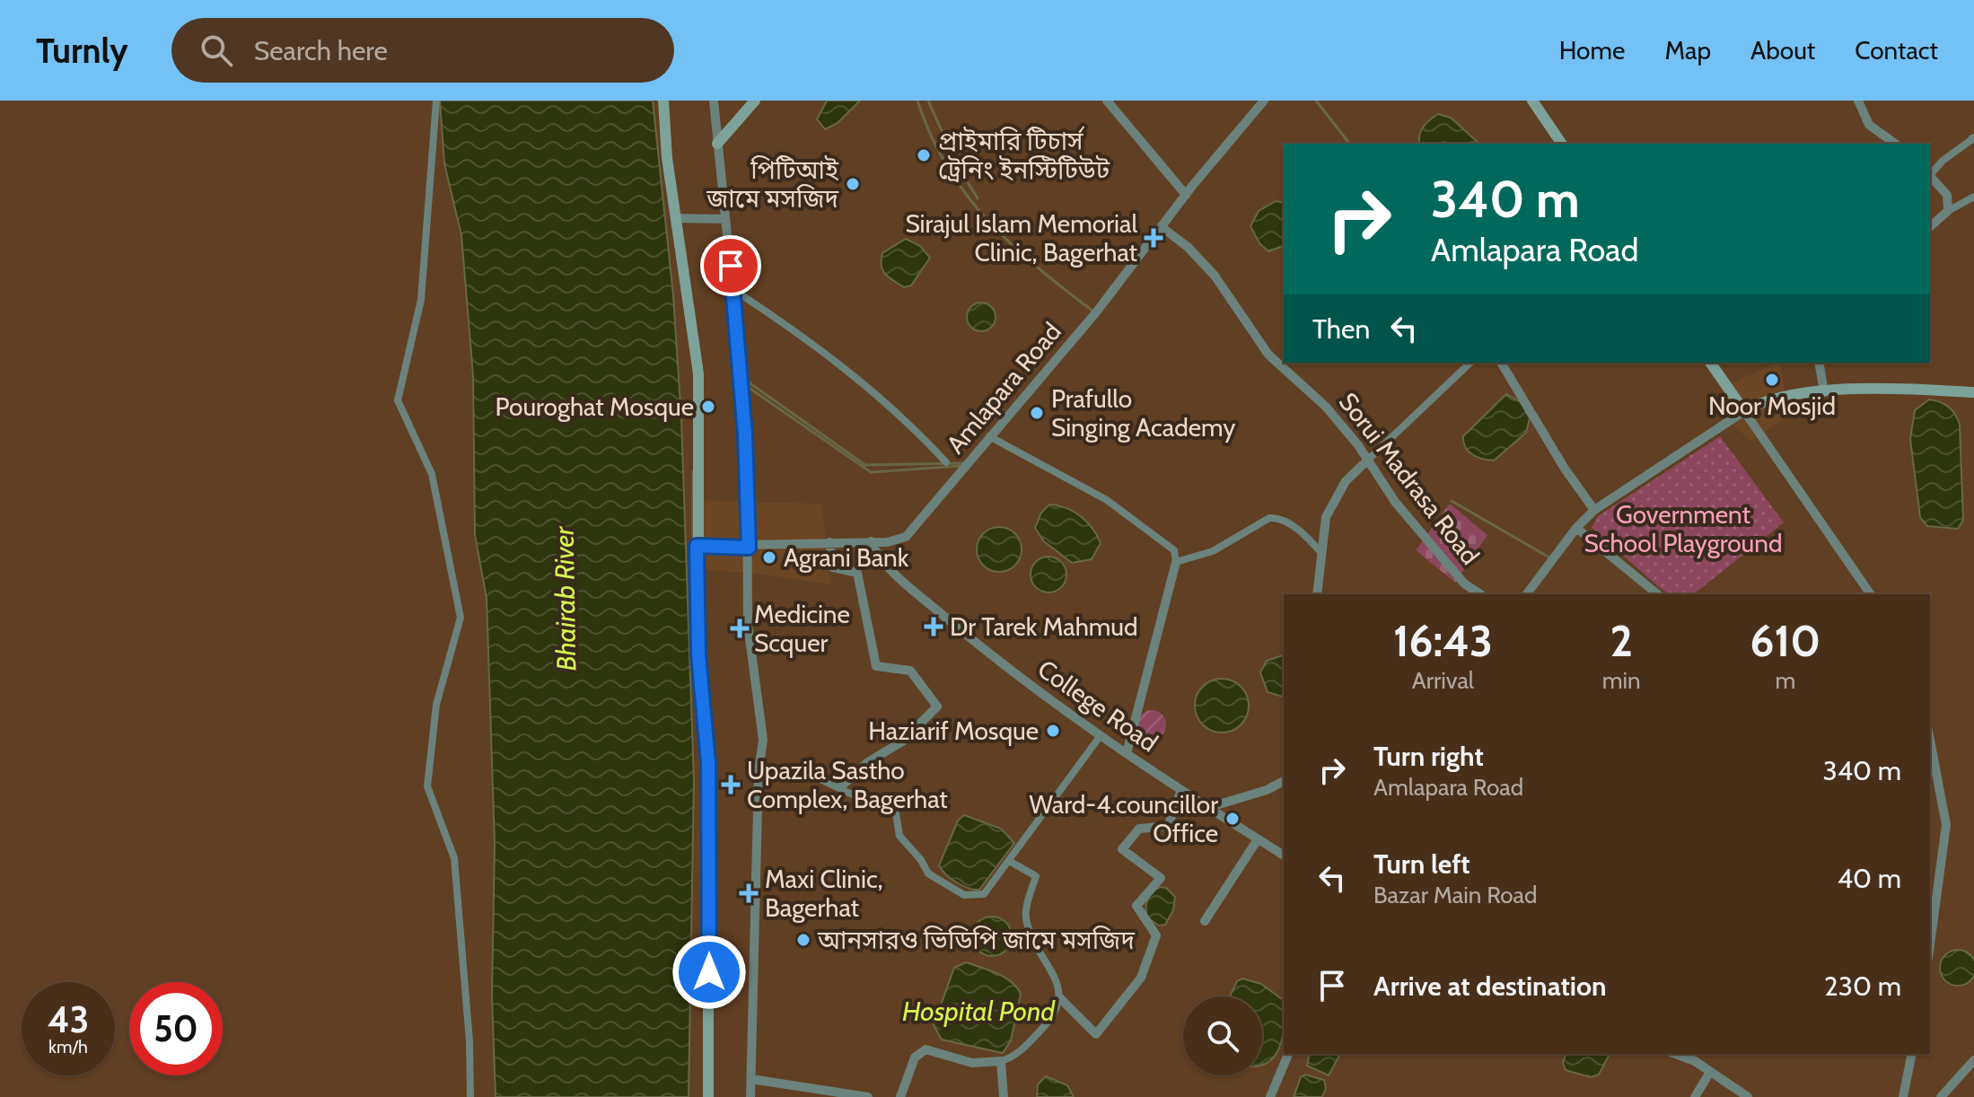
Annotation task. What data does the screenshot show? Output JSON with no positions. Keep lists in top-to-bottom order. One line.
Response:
{"streets":{"street":["Amlapara Road","Sorui Madrasa Road","College Road"]},"crossings":[["Amlapara Road","Sorui Madrasa Road"],["Amlapara Road","College Road"]],"water":["Bhairab River","Hospital Pond"],"parks":["Government School Playground"],"places":{"other":["প্রাইমারি টিচার্স ট্রেনিং ইনস্টিটিউট","পিটিআই জামে মসজিদ","Noor Mosjid","Pouroghat Mosque","Prafullo Singing Academy","Agrani Bank","Haziarif Mosque","Ward-4.councillor Office","আনসারও ভিডিপি জামে মসজিদ"],"health":["Sirajul Islam Memorial Clinic, Bagerhat","Dr Tarek Mahmud","Medicine Scquer","Upazila Sastho Complex, Bagerhat","Maxi Clinic, Bagerhat"]},"page":{"header":"Turnly","search":"Search here","nav":["Home","Map","About","Contact"],"turn":["340 m","Amlapara Road"],"then":"Then","eta":["16:43","Arrival","2","min","610","m"],"list":[{"name":"Turn right","note":"Amlapara Road","value":"340 m"},{"name":"Turn left","note":"Bazar Main Road","value":"40 m"},{"name":"Arrive at destination","value":"230 m"}],"speed":"43 km/h","limit":"50"}}
